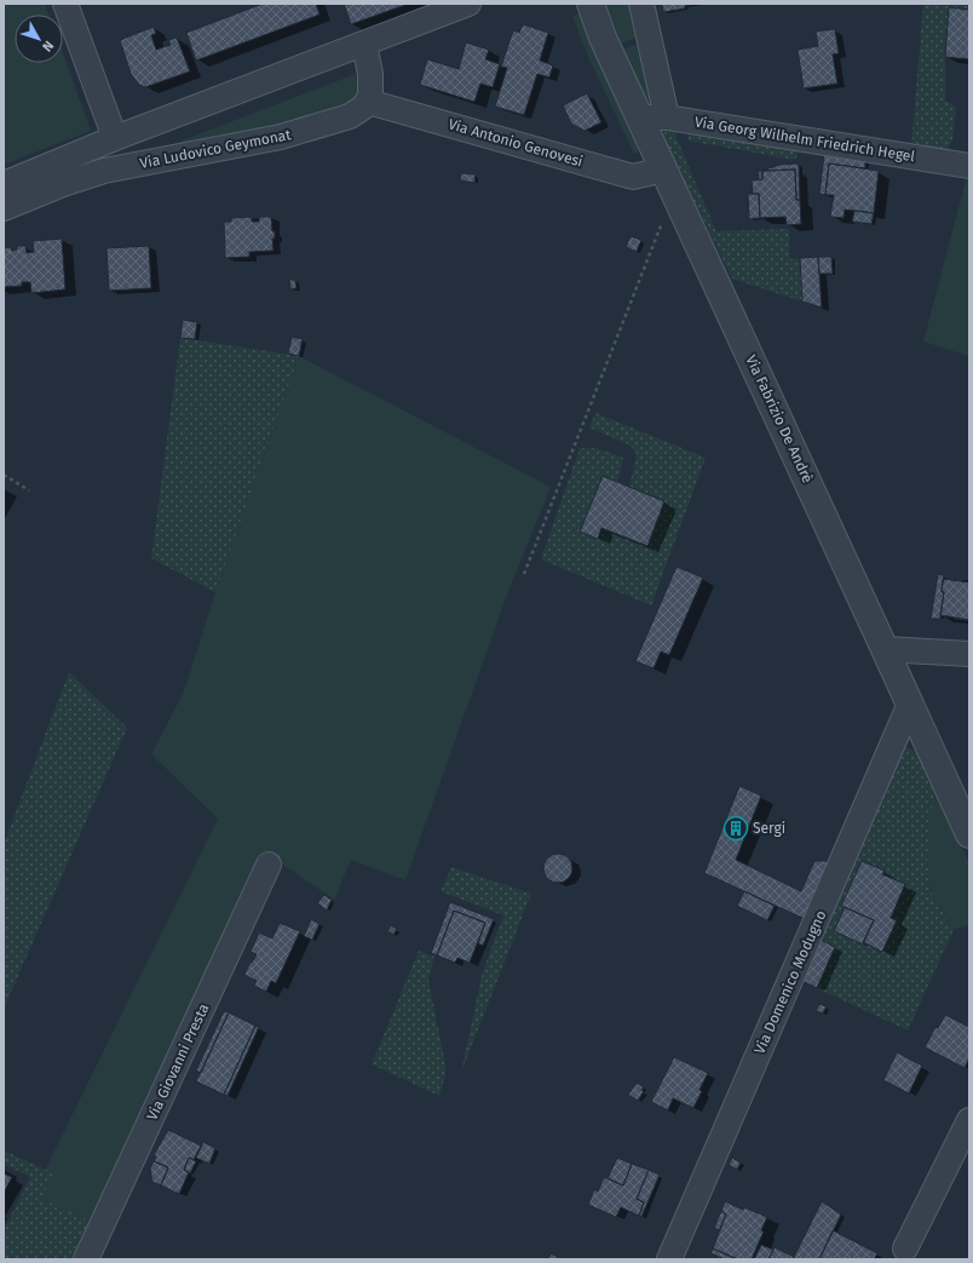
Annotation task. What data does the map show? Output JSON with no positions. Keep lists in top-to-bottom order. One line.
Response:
{"streets":{"street":["Via Georg Wilhelm Friedrich Hegel","Via Antonio Genovesi","Via Ludovico Geymonat","Via Fabrizio De Andrè","Via Domenico Modugno","Via Giovanni Presta"]},"crossings":[["Via Georg Wilhelm Friedrich Hegel","Via Fabrizio De Andrè"],["Via Antonio Genovesi","Via Ludovico Geymonat"],["Via Antonio Genovesi","Via Fabrizio De Andrè"],["Via Fabrizio De Andrè","Via Domenico Modugno"]],"places":{"building":["Sergi"]},"north":"bottom right"}
